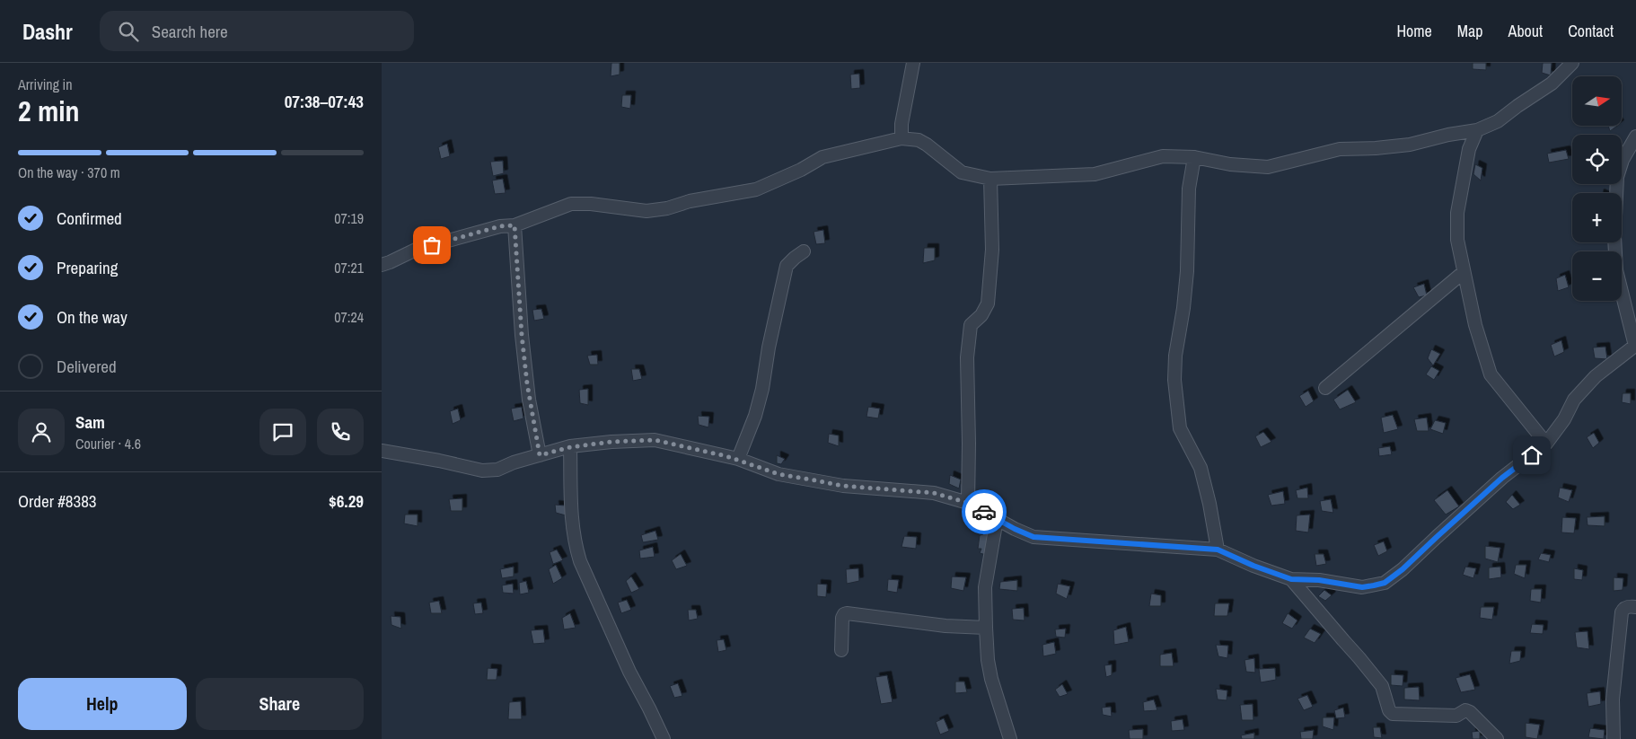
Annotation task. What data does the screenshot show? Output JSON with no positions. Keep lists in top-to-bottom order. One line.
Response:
{"north":"right","page":{"header":"Dashr","search":"Search here","nav":["Home","Map","About","Contact"],"heading":["2 min","Arriving in","07:38–07:43"],"panel":["Sam","Courier · 4.6","Order #8383","$6.29"],"map_buttons":["+","−"],"bar":"On the way · 370 m","list":[["Confirmed","07:19"],["Preparing","07:21"],["On the way","07:24"],"Delivered"],"buttons":["Help","Share"]}}
